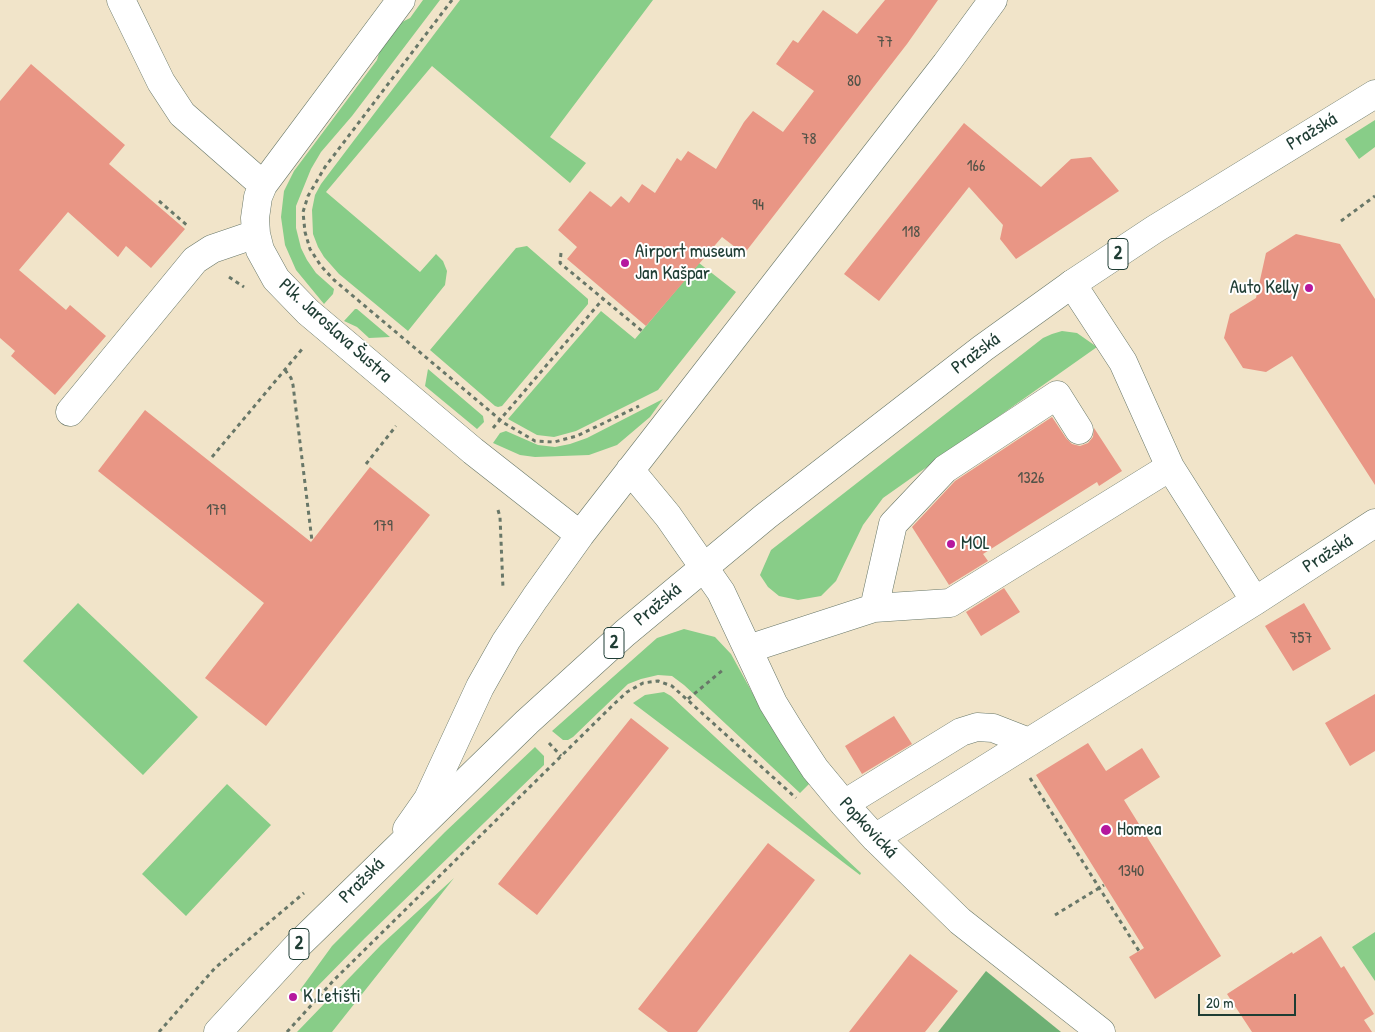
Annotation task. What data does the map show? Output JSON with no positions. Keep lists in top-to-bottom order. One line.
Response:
{"streets":{"street":["Pražská","2","Plk. Jaroslava Šustra","Popkovická"]},"crossings":[["Pražská","Popkovická"]],"places":["Airport museum Jan Kašpar","Auto Kelly","MOL","Homea","K Letišti"],"house_numbers":["77","80","78","166","94","118","1326","179","179","757","1340"],"scale_bar":"20 m"}
